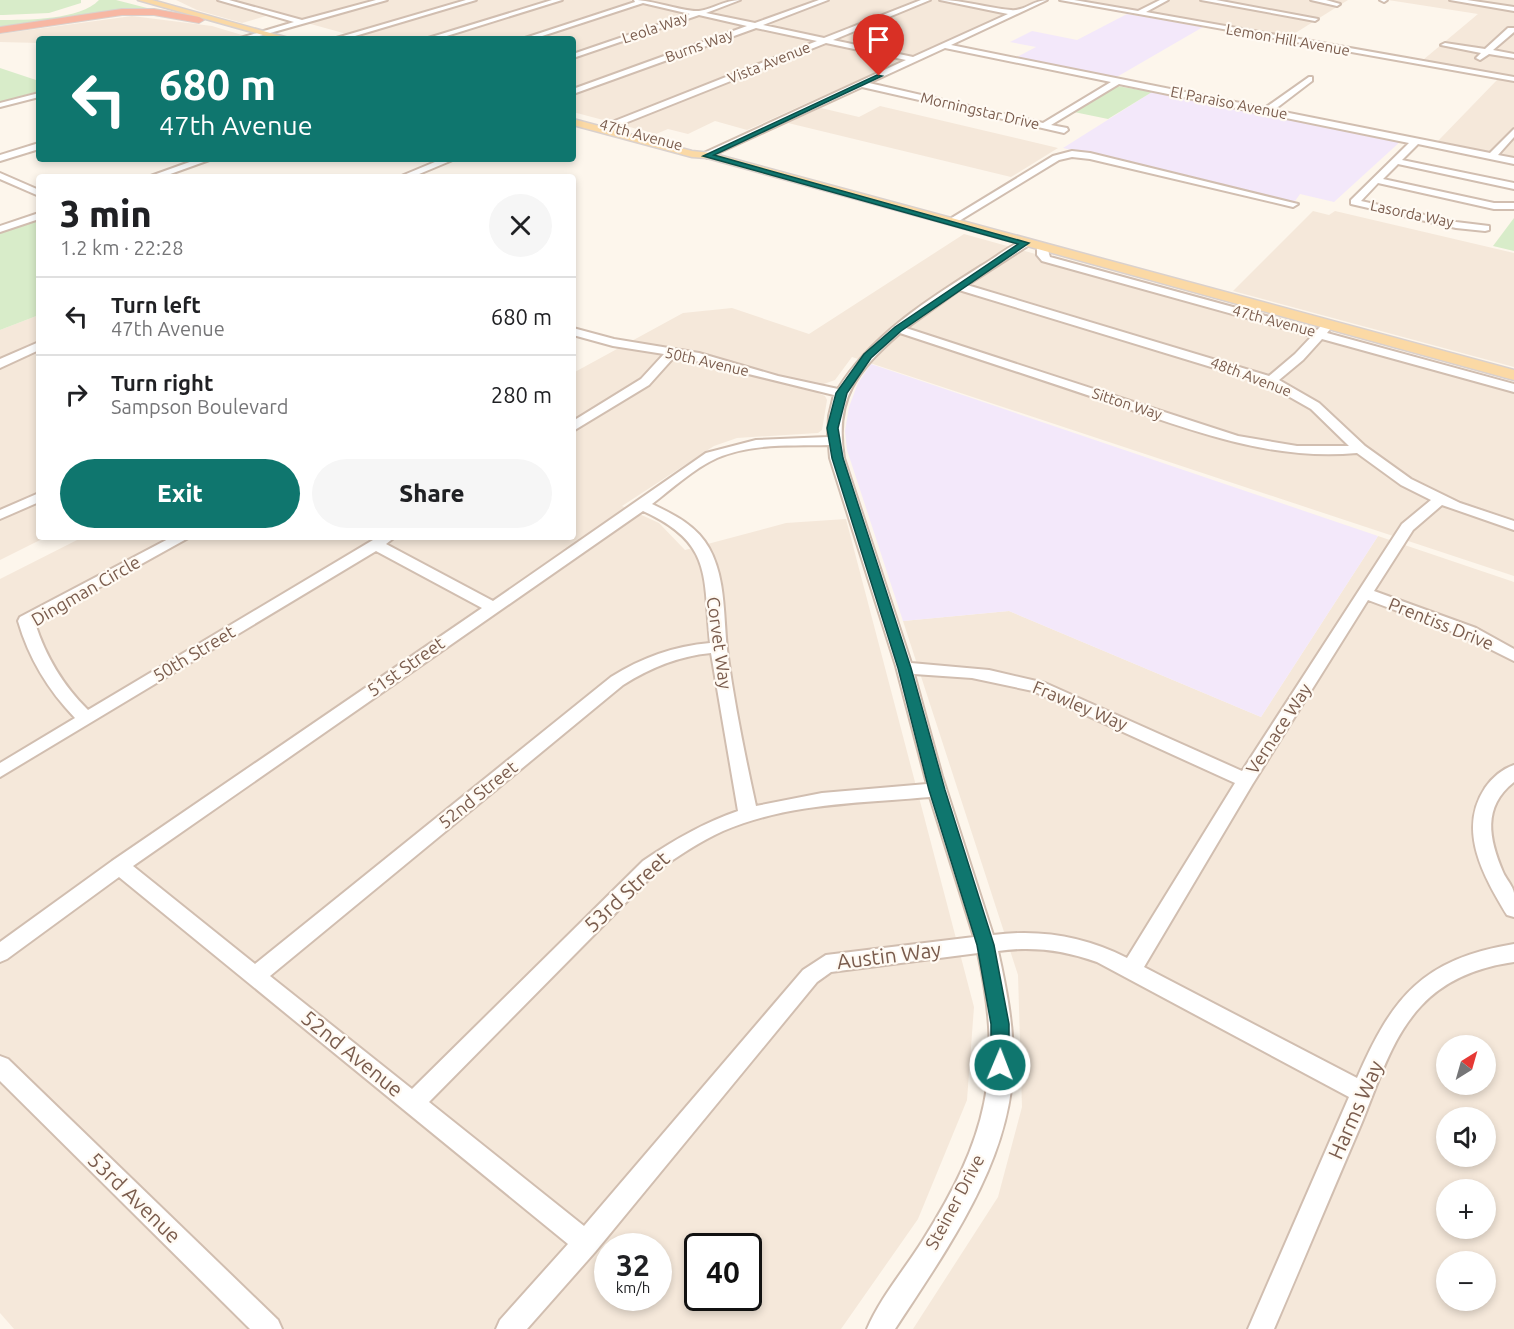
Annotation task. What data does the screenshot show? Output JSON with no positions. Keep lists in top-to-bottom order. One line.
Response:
{"streets":{"main road":["47th Avenue"],"street":["Leola Way","Lemon Hill Avenue","Burns Way","Vista Avenue","El Paraiso Avenue","Morningstar Drive","Lasorda Way","50th Avenue","48th Avenue","Sitton Way","Dingman Circle","Prentiss Drive","Corvet Way","50th Street","51st Street","Frawley Way","Vernace Way","52nd Street","53rd Street","Austin Way","52nd Avenue","Harms Way","53rd Avenue","Steiner Drive"]},"crossings":[["Vista Avenue","47th Avenue"],["El Paraiso Avenue","Lasorda Way"],["47th Avenue","Steiner Drive"],["50th Avenue","Steiner Drive"],["48th Avenue","Sitton Way"],["48th Avenue","Vernace Way"],["48th Avenue","Steiner Drive"],["Sitton Way","Steiner Drive"],["Dingman Circle","50th Street"],["Prentiss Drive","Vernace Way"],["Corvet Way","51st Street"],["Corvet Way","52nd Street"],["Corvet Way","53rd Street"],["51st Street","52nd Avenue"],["51st Street","Steiner Drive"],["Frawley Way","Vernace Way"],["Frawley Way","Steiner Drive"],["Vernace Way","Austin Way"],["52nd Street","52nd Avenue"],["53rd Street","52nd Avenue"],["53rd Street","Steiner Drive"],["Austin Way","52nd Avenue"],["Austin Way","Harms Way"],["Austin Way","Steiner Drive"]],"north":"top right","page":{"turn":["680 m","47th Avenue"],"heading":["3 min","1.2 km · 22:28"],"list":[{"name":"Turn left","note":"47th Avenue","value":"680 m"},{"name":"Turn right","note":"Sampson Boulevard","value":"280 m"}],"buttons":["Exit","Share"],"map_buttons":["+","−"],"speed":"32 km/h","limit":"40"}}
